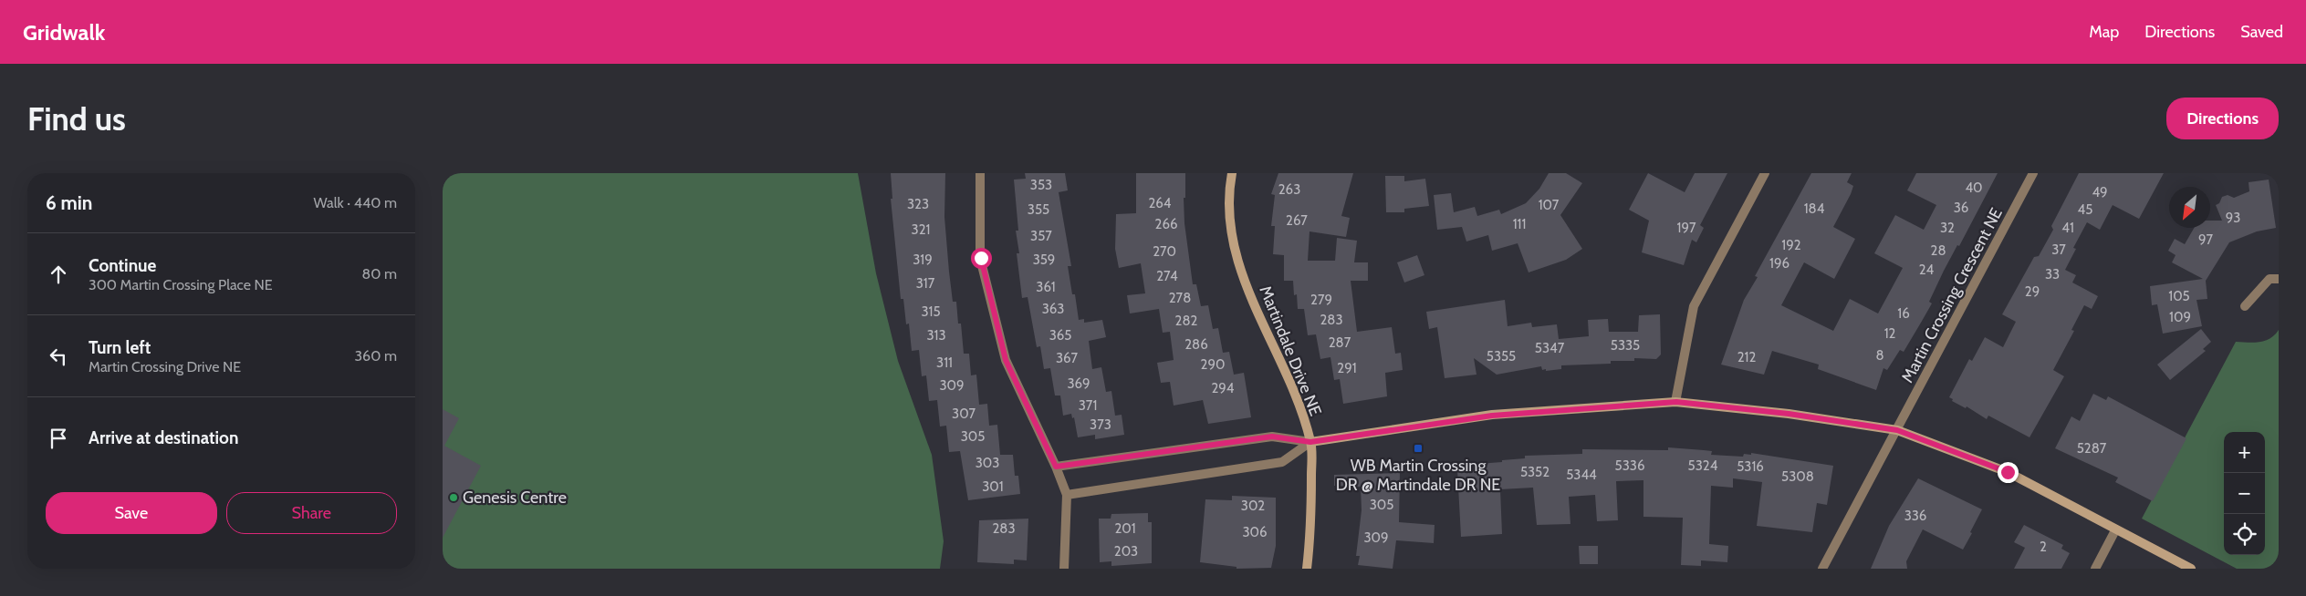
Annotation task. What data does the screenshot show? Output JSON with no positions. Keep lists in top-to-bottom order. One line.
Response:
{"streets":{"street":["Martin Crossing Crescent NE","Martindale Drive NE"]},"places":{"transit":["WB Martin Crossing DR @ Martindale DR NE"],"other":["Genesis Centre"]},"house_numbers":["353","40","263","49","264","323","107","36","184","355","45","93","267","266","111","197","32","41","321","357","97","192","37","28","270","319","359","196","24","33","274","317","361","29","105","278","279","363","315","16","109","283","282","12","313","365","287","286","5335","5347","8","5355","212","367","311","290","291","369","309","294","371","307","373","305","5287","303","5336","5324","5316","5352","5344","5308","301","305","302","336","283","201","306","309","2","203"],"north":"bottom left","page":{"header":"Gridwalk","nav":["Map","Directions","Saved"],"buttons":["Directions",["Save","Share"]],"title":"Find us","heading":["6 min","Walk · 440 m"],"list":[["Continue","300 Martin Crossing Place NE","80 m"],["Turn left","Martin Crossing Drive NE","360 m"],"Arrive at destination"],"map_buttons":["+","−"]}}
